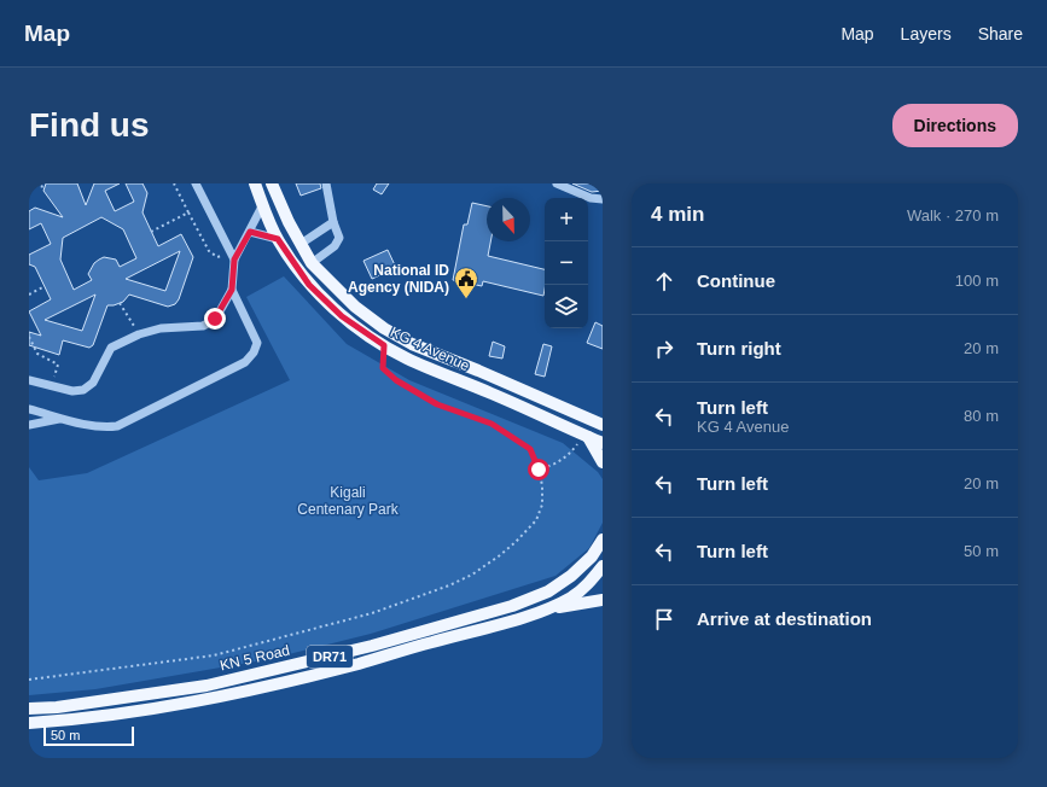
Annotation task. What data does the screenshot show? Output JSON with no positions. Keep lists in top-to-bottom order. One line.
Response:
{"streets":{"main road":["KG 4 Avenue","DR71","KN 5 Road"]},"parks":["Kigali Centenary Park"],"places":{"public building":["National ID Agency (NIDA)"]},"scale_bar":"50 m","north":"bottom","page":{"header":"Map","nav":["Map","Layers","Share"],"buttons":"Directions","title":"Find us","heading":["4 min","Walk · 270 m"],"map_buttons":["+","−"],"list":[["Continue","100 m"],["Turn right","20 m"],["Turn left","KG 4 Avenue","80 m"],["Turn left","20 m"],["Turn left","50 m"],"Arrive at destination"],"scale":"50 m"}}
